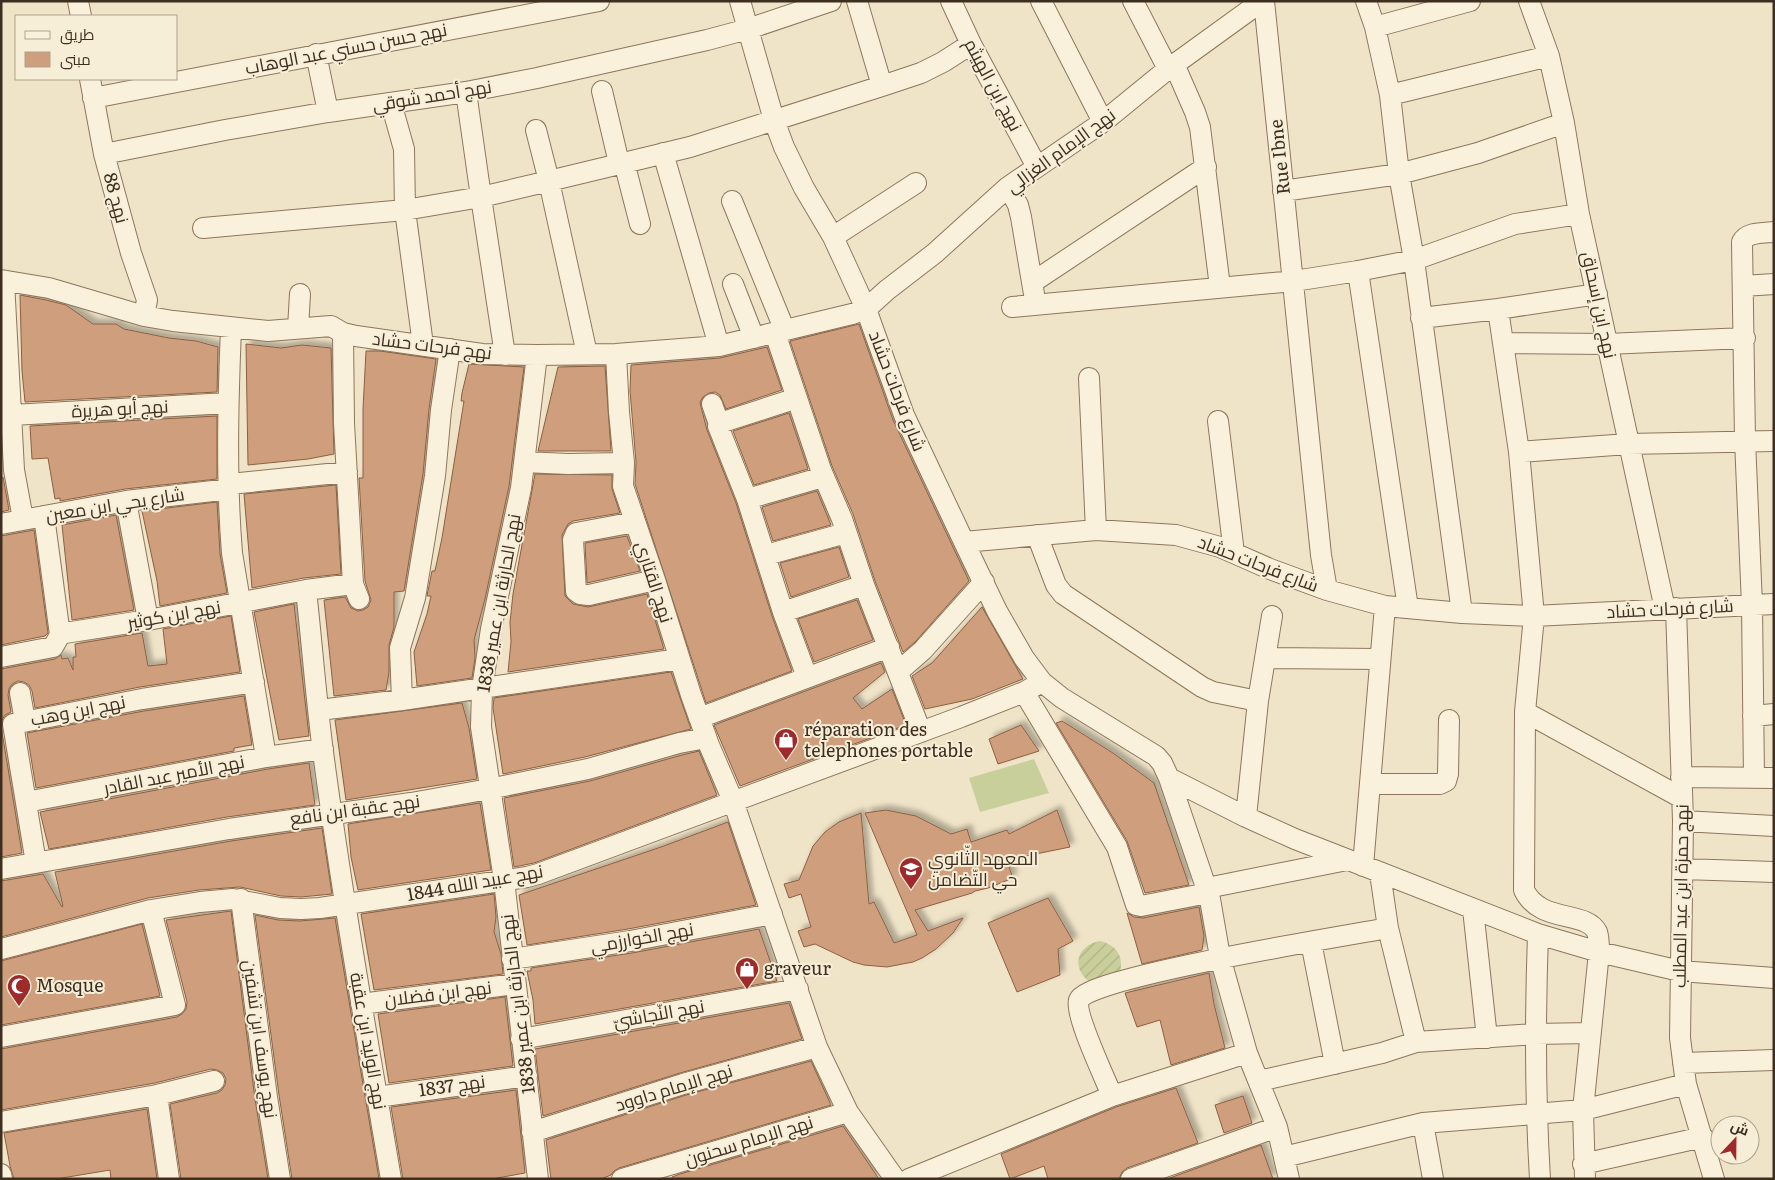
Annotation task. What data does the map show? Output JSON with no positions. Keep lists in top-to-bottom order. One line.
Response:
{"streets":{"street":["نهج حسن حسني عبد الوهاب","نهج ابن الهيثم","نهج أحمد شوقي","نهج الإمام الغزالي","Rue Ibne","نهج 88","نهج ابن إسحاق","نهج فرحات حشاد","شارع فرحات حشاد","نهج أبو هريرة","شارع يحي ابن معين","نهج القتاري","نهج الحارثة ابن عمير 1838","نهج ابن كوثير","نهج ابن وهب","نهج الأمير عبد القادر","نهج عقبة ابن نافع","نهج عبيد اللله 1844","نهج حمزة ابن عبد المطلب","نهج الخوارزمي","نهج ابن فضلان","نهج النّجاشيّ","نهج يوسف ابن تشفين","نهج الوليد ابن عقبة","نهج 1837","نهج الإمام داوود","نهج الإمام سحنون"]},"crossings":[["نهج حسن حسني عبد الوهاب","نهج 88"],["نهج ابن الهيثم","نهج الإمام الغزالي"],["نهج أحمد شوقي","نهج 88"],["نهج أحمد شوقي","شارع فرحات حشاد"],["نهج الإمام الغزالي","Rue Ibne"],["نهج الإمام الغزالي","نهج فرحات حشاد"],["نهج الإمام الغزالي","شارع فرحات حشاد"],["Rue Ibne","شارع فرحات حشاد"],["نهج 88","نهج فرحات حشاد"],["نهج ابن إسحاق","شارع فرحات حشاد"],["نهج ابن إسحاق","نهج حمزة ابن عبد المطلب"],["نهج فرحات حشاد","شارع فرحات حشاد"],["نهج فرحات حشاد","نهج القتاري"],["نهج فرحات حشاد","نهج الحارثة ابن عمير 1838"],["شارع فرحات حشاد","نهج حمزة ابن عبد المطلب"],["شارع يحي ابن معين","نهج ابن كوثير"],["نهج القتاري","نهج عقبة ابن نافع"],["نهج القتاري","نهج عبيد اللله 1844"],["نهج القتاري","نهج الخوارزمي"],["نهج القتاري","نهج النّجاشيّ"],["نهج القتاري","نهج الإمام داوود"],["نهج القتاري","نهج الإمام سحنون"],["نهج الحارثة ابن عمير 1838","نهج عقبة ابن نافع"],["نهج الحارثة ابن عمير 1838","نهج عبيد اللله 1844"],["نهج الحارثة ابن عمير 1838","نهج الخوارزمي"],["نهج الحارثة ابن عمير 1838","نهج ابن فضلان"],["نهج الحارثة ابن عمير 1838","نهج النّجاشيّ"],["نهج الحارثة ابن عمير 1838","نهج 1837"],["نهج الحارثة ابن عمير 1838","نهج الإمام داوود"],["نهج ابن كوثير","نهج الوليد ابن عقبة"],["نهج ابن وهب","نهج الأمير عبد القادر"],["نهج ابن وهب","نهج عقبة ابن نافع"],["نهج الأمير عبد القادر","نهج الوليد ابن عقبة"],["نهج عقبة ابن نافع","نهج الوليد ابن عقبة"],["نهج عبيد اللله 1844","نهج يوسف ابن تشفين"],["نهج عبيد اللله 1844","نهج الوليد ابن عقبة"],["نهج ابن فضلان","نهج الوليد ابن عقبة"],["نهج الوليد ابن عقبة","نهج 1837"]],"places":{"shop":["réparation des telephones portable","graveur"],"school or university":["المعهد الثّانوي حي التّضامن"],"mosque":["Mosque"]},"legend":["طريق","مبنى"],"north":"top"}
